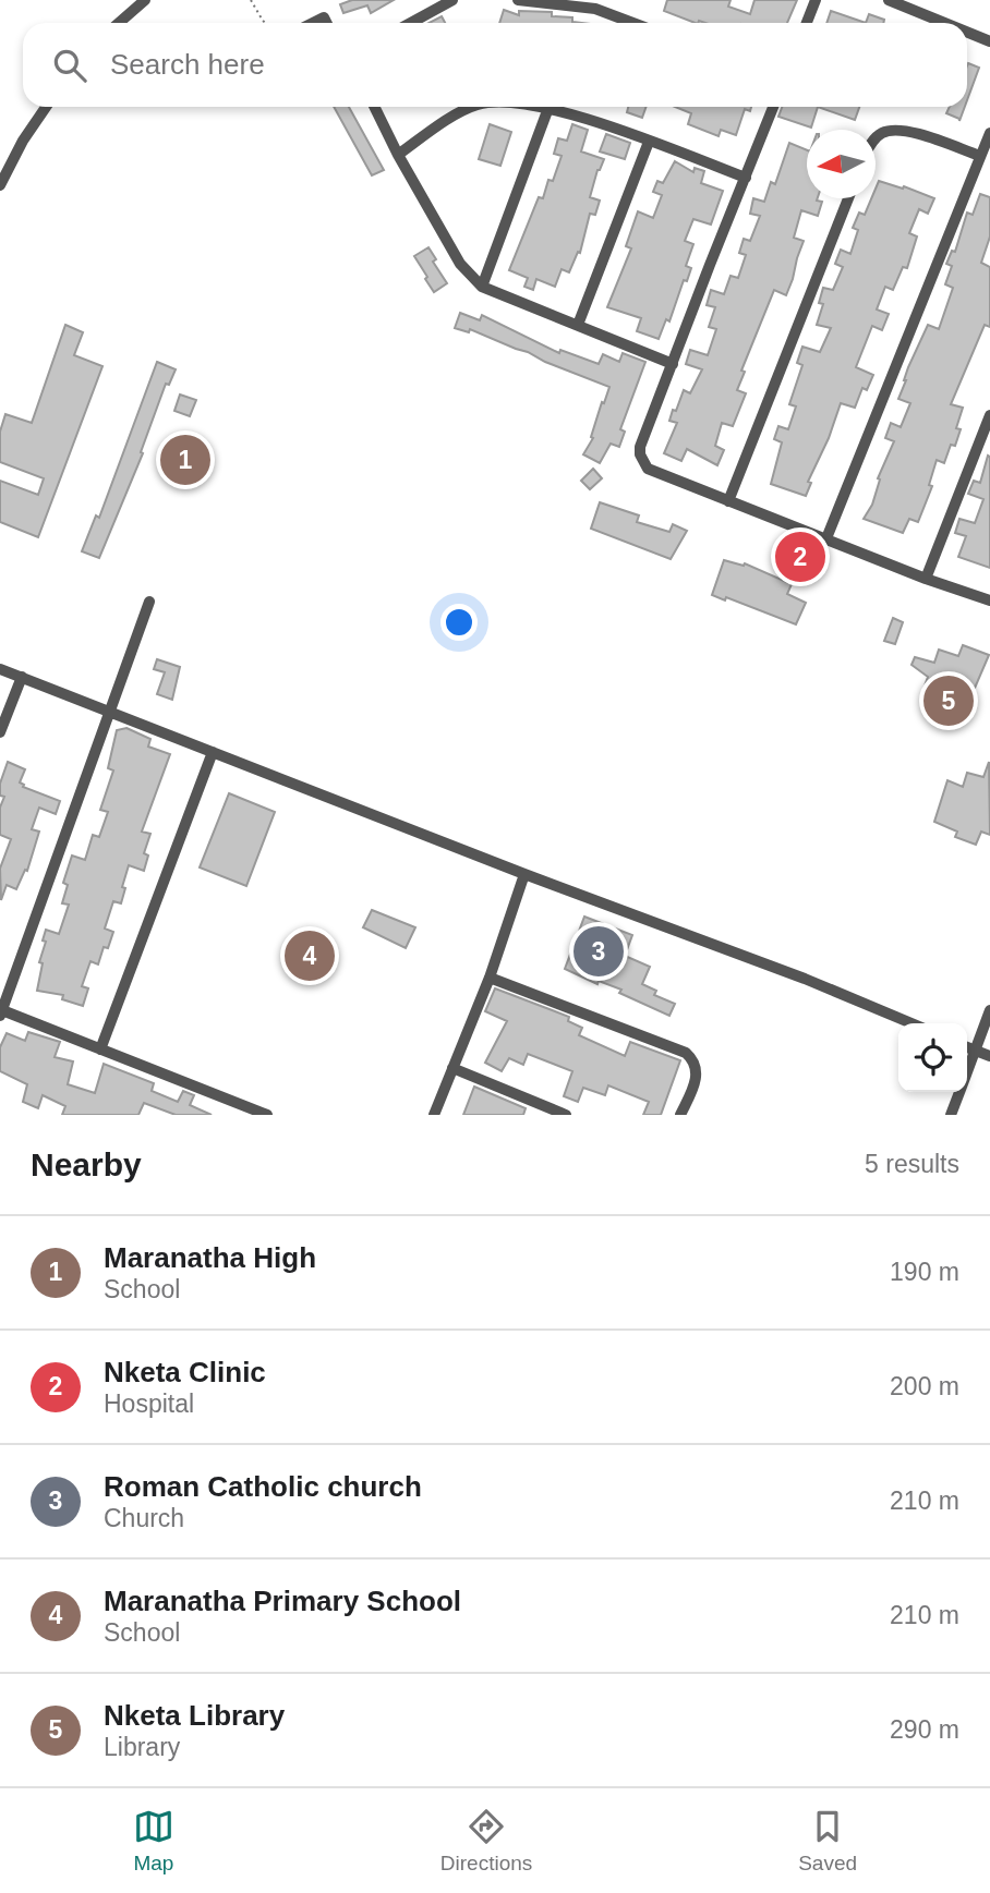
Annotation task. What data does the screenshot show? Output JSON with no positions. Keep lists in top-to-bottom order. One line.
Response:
{"north":"left","page":{"search":"Search here","pins":["1","2","5","3","4"],"heading":["Nearby","5 results"],"list":[{"mark":"1","name":"Maranatha High","note":"School","value":"190 m"},{"mark":"2","name":"Nketa Clinic","note":"Hospital","value":"200 m"},{"mark":"3","name":"Roman Catholic church","note":"Church","value":"210 m"},{"mark":"4","name":"Maranatha Primary School","note":"School","value":"210 m"},{"mark":"5","name":"Nketa Library","note":"Library","value":"290 m"}],"nav":["Map","Directions","Saved"]}}
